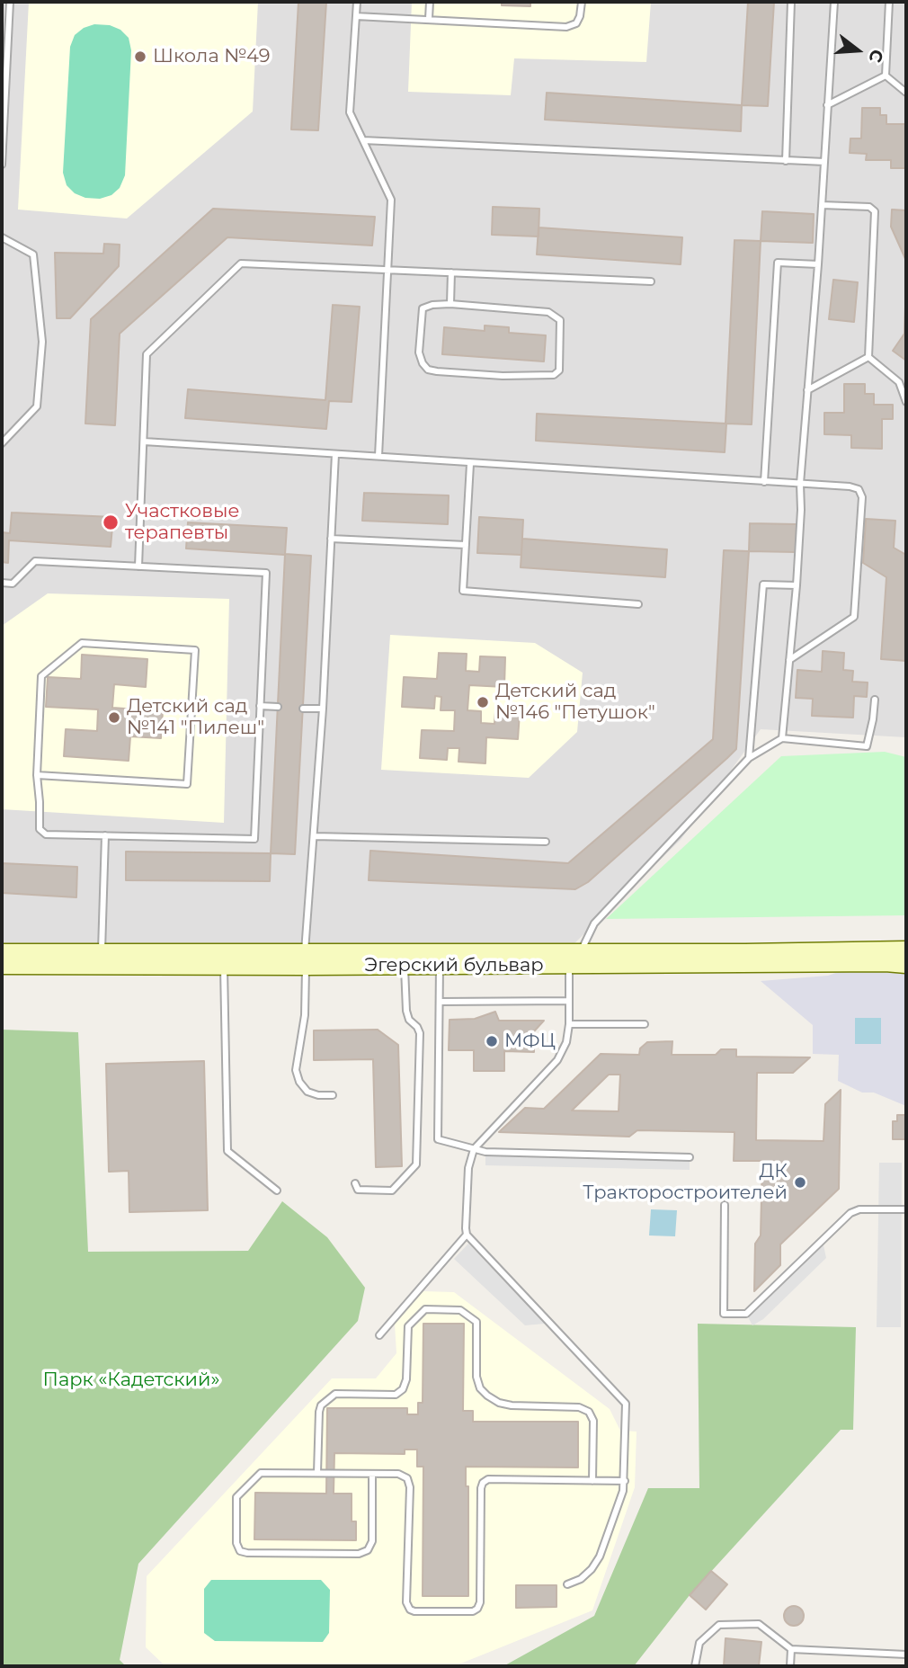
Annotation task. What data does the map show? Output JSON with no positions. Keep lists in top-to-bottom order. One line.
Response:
{"streets":{"main road":["Эгерский бульвар"]},"parks":["Парк «Кадетский»"],"places":["Школа №49","Участковые терапевты","Детский сад №146 \"Петушок\"","Детский сад №141 \"Пилеш\"","МФЦ","ДК Тракторостроителей"],"north":"right"}
